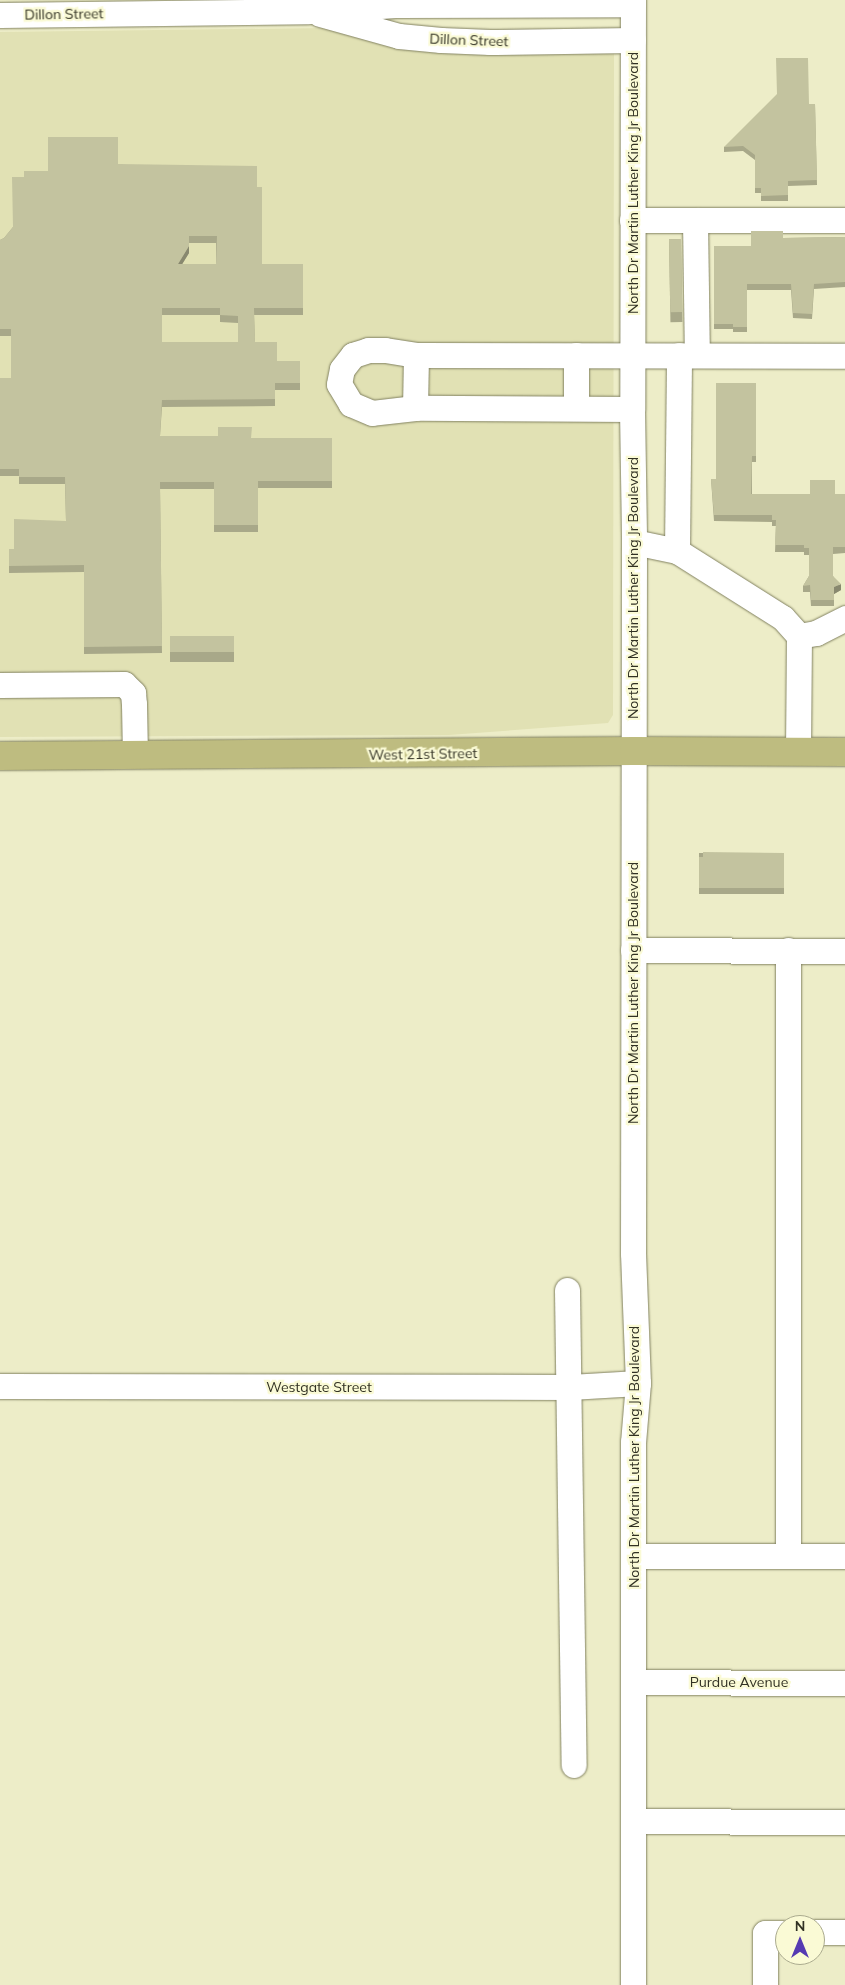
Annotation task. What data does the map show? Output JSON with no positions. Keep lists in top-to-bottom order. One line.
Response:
{"streets":{"main road":["West 21st Street"],"street":["Dillon Street","North Dr Martin Luther King Jr Boulevard","Westgate Street","Purdue Avenue"]},"crossings":[["Dillon Street","North Dr Martin Luther King Jr Boulevard"],["North Dr Martin Luther King Jr Boulevard","West 21st Street"],["North Dr Martin Luther King Jr Boulevard","Westgate Street"],["North Dr Martin Luther King Jr Boulevard","Purdue Avenue"]],"north":"top"}
